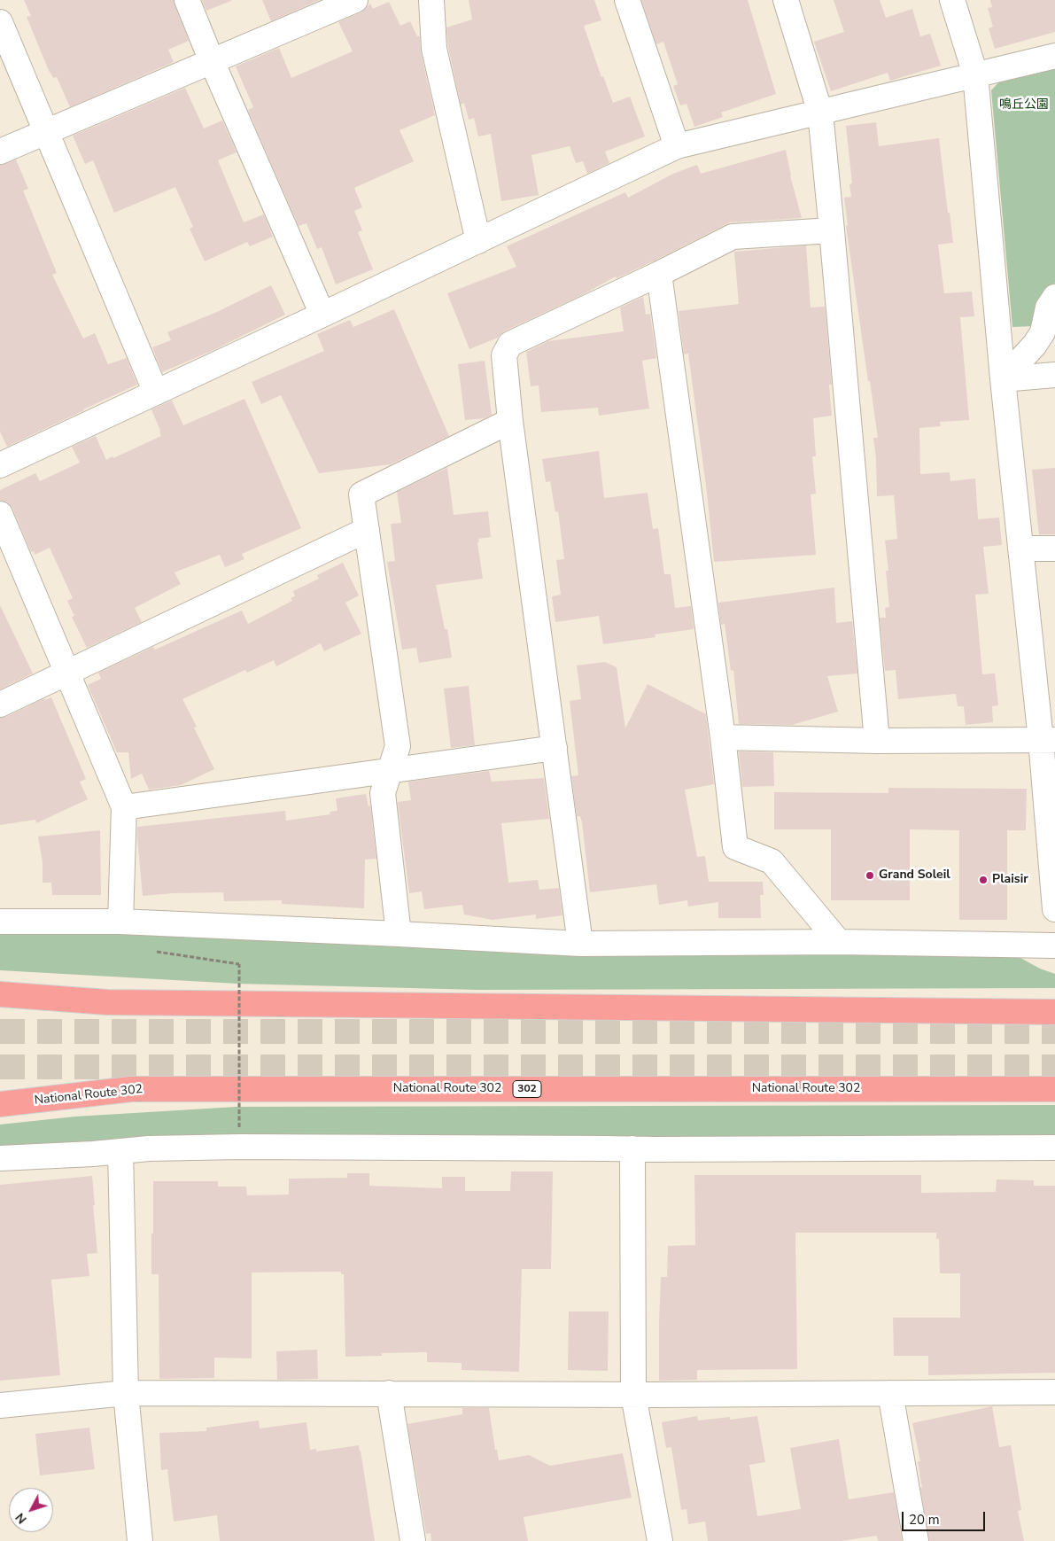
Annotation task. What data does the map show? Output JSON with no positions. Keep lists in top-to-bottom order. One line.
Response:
{"streets":{"highway":["National Route 302","302"]},"parks":["鳴丘公園"],"places":["Grand Soleil","Plaisir"],"scale_bar":"20 m","north":"bottom left"}
